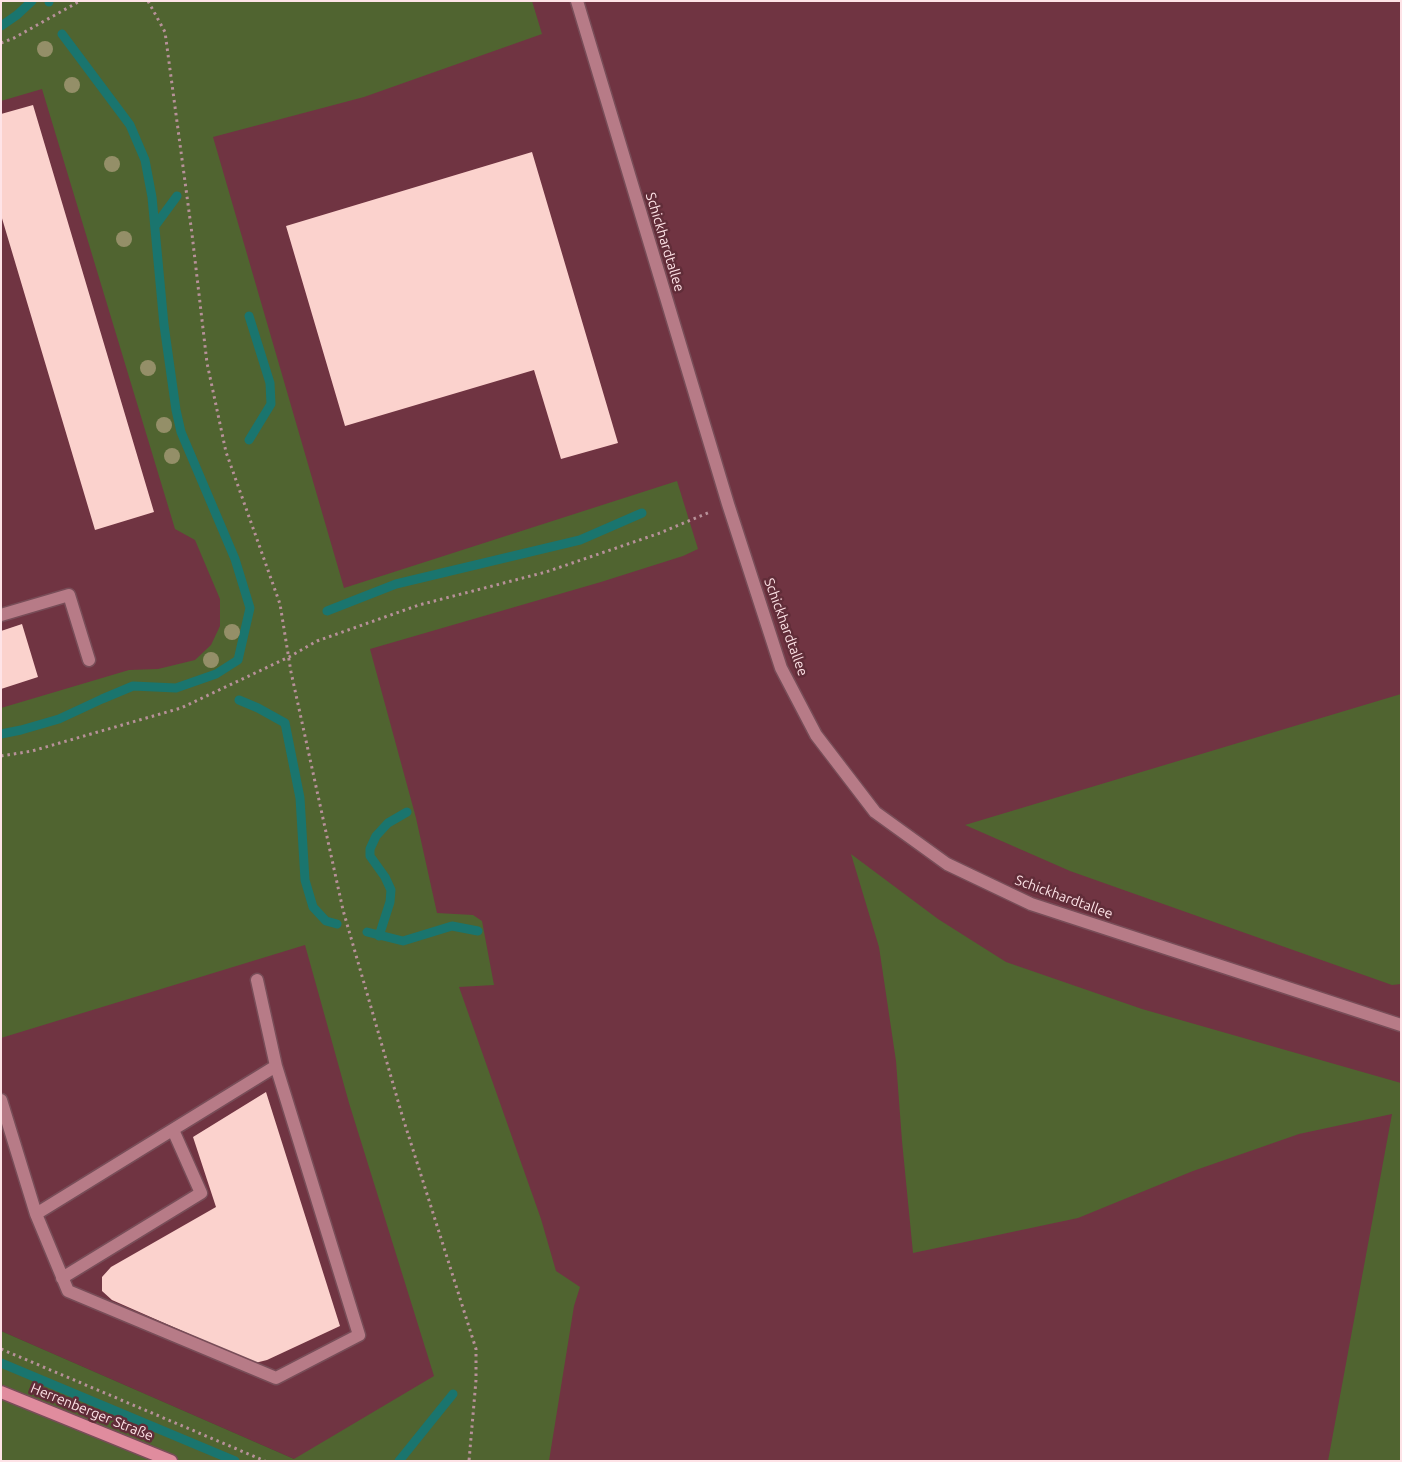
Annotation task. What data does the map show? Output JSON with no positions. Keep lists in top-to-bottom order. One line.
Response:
{"streets":{"main road":["Herrenberger Straße"],"street":["Schickhardtallee"]}}
